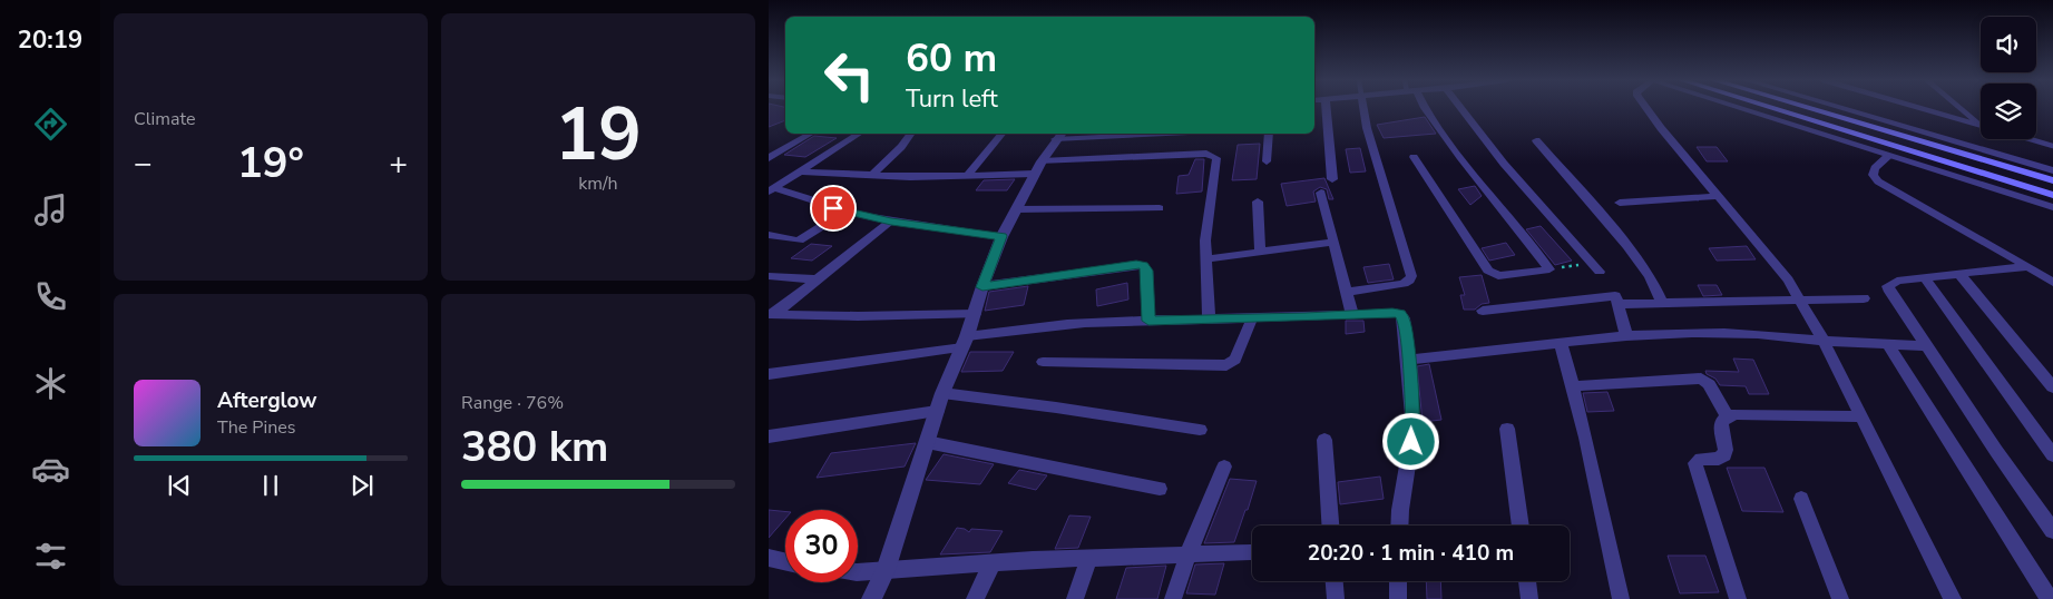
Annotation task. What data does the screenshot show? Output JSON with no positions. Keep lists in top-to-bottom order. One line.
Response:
{"page":{"tabs":"20:19","tile":["Climate",["19","km/h"],["Range · 76%","380 km"]],"turn":["60 m","Turn left"],"heat":["−","19°","+"],"song":["Afterglow","The Pines"],"limit":"30","trip":"20:20 · 1 min · 410 m"}}
